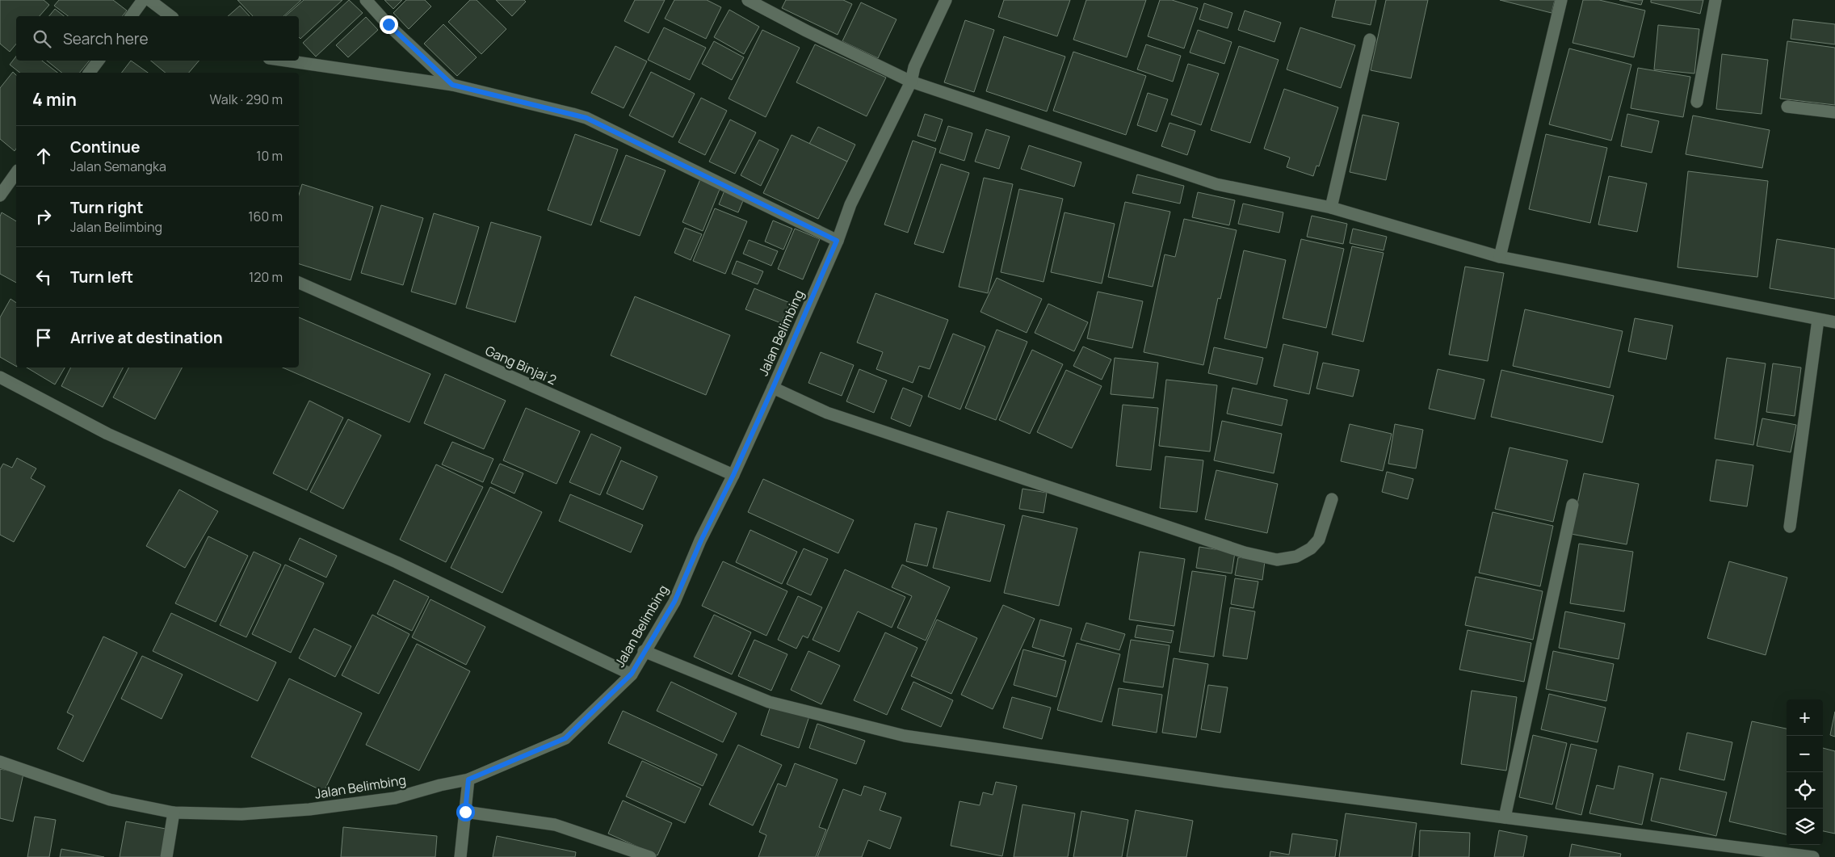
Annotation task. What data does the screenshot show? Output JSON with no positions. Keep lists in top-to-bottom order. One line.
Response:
{"streets":{"street":["Jalan Belimbing","Gang Binjai 2"]},"crossings":[["Jalan Belimbing","Gang Binjai 2"]],"page":{"search":"Search here","heading":["4 min","Walk · 290 m"],"list":[["Continue","Jalan Semangka","10 m"],["Turn right","Jalan Belimbing","160 m"],["Turn left","120 m"],"Arrive at destination"],"map_buttons":["+","−"]}}
